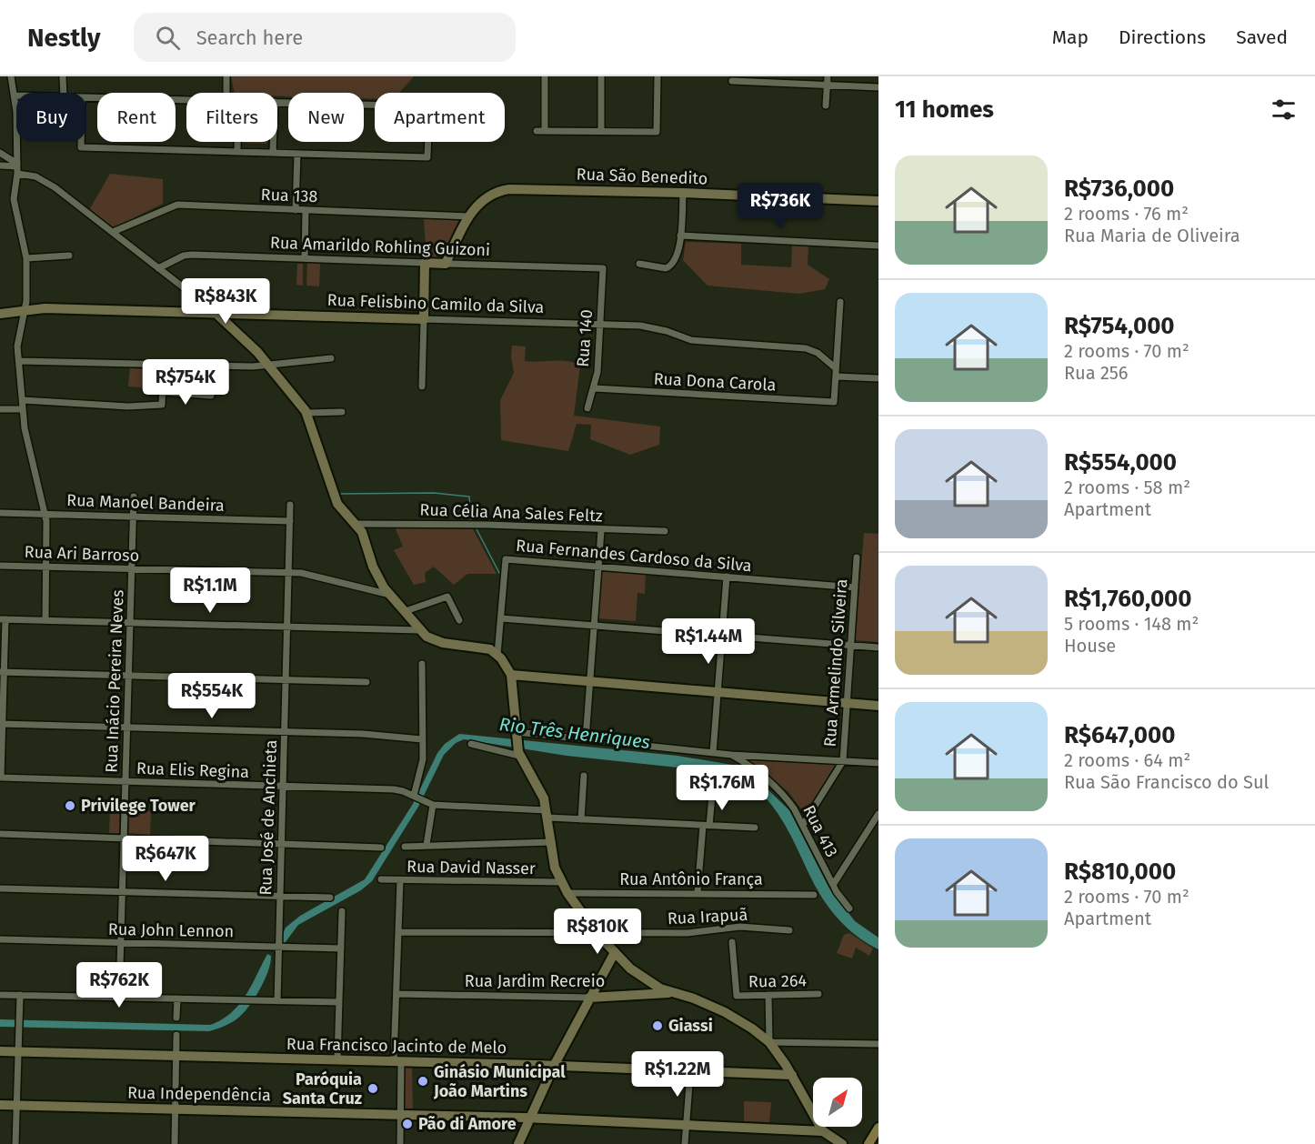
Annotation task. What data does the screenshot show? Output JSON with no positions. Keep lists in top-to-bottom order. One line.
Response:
{"streets":{"street":["Rua São Benedito","Rua 138","Rua Amarildo Rohling Guizoni","Rua Felisbino Camilo da Silva","Rua 140","Rua Dona Carola","Rua Manoel Bandeira","Rua Célia Ana Sales Feltz","Rua Ari Barroso","Rua Fernandes Cardoso da Silva","Rua Armelindo Silveira","Rua Inácio Pereira Neves","Rua Elis Regina","Rua José de Anchieta","Rua 413","Rua David Nasser","Rua Antônio França","Rua Irapuã","Rua John Lennon","Rua Jardim Recreio","Rua 264","Rua Francisco Jacinto de Melo","Rua Independência"]},"crossings":[["Rua São Benedito","Rua 138"],["Rua São Benedito","Rua Amarildo Rohling Guizoni"],["Rua Amarildo Rohling Guizoni","Rua 140"],["Rua Felisbino Camilo da Silva","Rua 140"],["Rua 140","Rua Dona Carola"],["Rua Manoel Bandeira","Rua Inácio Pereira Neves"],["Rua Manoel Bandeira","Rua José de Anchieta"],["Rua Ari Barroso","Rua Inácio Pereira Neves"],["Rua Ari Barroso","Rua José de Anchieta"],["Rua Fernandes Cardoso da Silva","Rua Armelindo Silveira"],["Rua Armelindo Silveira","Rua 413"],["Rua Inácio Pereira Neves","Rua Elis Regina"],["Rua Inácio Pereira Neves","Rua John Lennon"],["Rua Elis Regina","Rua José de Anchieta"],["Rua José de Anchieta","Rua John Lennon"]],"water":["Rio Três Henriques"],"places":["Privilege Tower","Giassi","Ginásio Municipal João Martins","Paróquia Santa Cruz","Pão di Amore"],"north":"top right","page":{"header":"Nestly","search":"Search here","nav":["Map","Directions","Saved"],"heading":"11 homes","chip":["Buy","Rent","Filters","New","Apartment"],"list":[{"name":"R$736,000","note":"2 rooms · 76 m² · Rua Maria de Oliveira"},{"name":"R$754,000","note":"2 rooms · 70 m² · Rua 256"},{"name":"R$554,000","note":"2 rooms · 58 m² · Apartment"},{"name":"R$1,760,000","note":"5 rooms · 148 m² · House"},{"name":"R$647,000","note":"2 rooms · 64 m² · Rua São Francisco do Sul"},{"name":"R$810,000","note":"2 rooms · 70 m² · Apartment"}],"price":["R$736K","R$843K","R$754K","R$1.1M","R$1.44M","R$554K","R$1.76M","R$647K","R$810K","R$762K","R$1.22M"]}}
